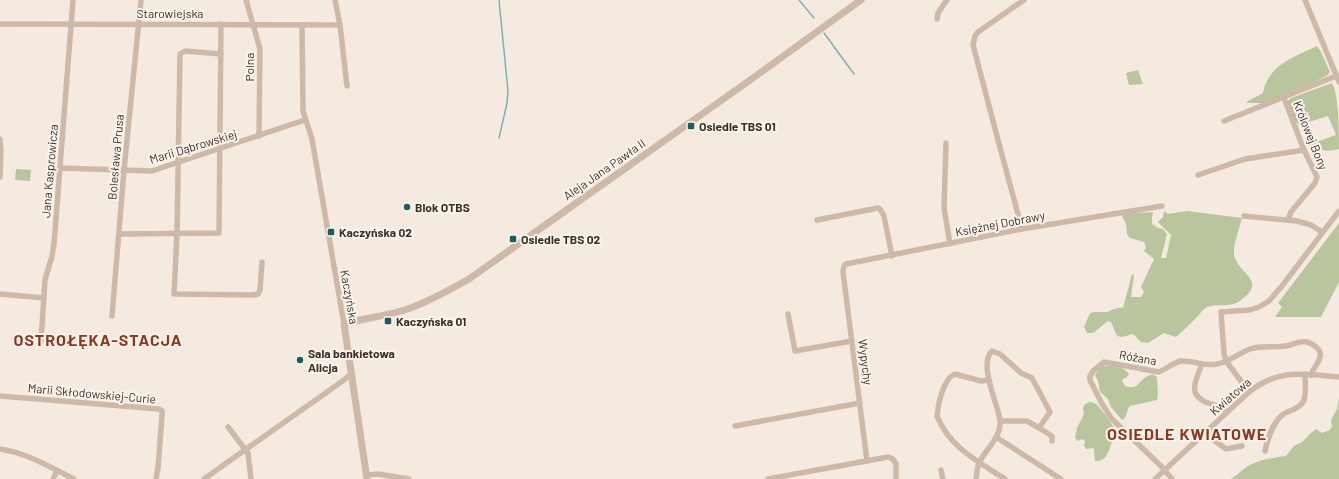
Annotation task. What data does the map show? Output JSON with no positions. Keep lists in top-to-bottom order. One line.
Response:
{"streets":{"street":["Starowiejska","Polna","Królowej Bony","Marii Dąbrowskiej","Bolesława Prusa","Aleja Jana Pawła II","Jana Kasprowicza","Księżnej Dobrawy","Kaczyńska","Różana","Wypychy","Marii Skłodowskiej-Curie","Kwiatowa"]},"crossings":[["Starowiejska","Polna"],["Starowiejska","Bolesława Prusa"],["Starowiejska","Jana Kasprowicza"],["Starowiejska","Kaczyńska"],["Polna","Marii Dąbrowskiej"],["Marii Dąbrowskiej","Bolesława Prusa"],["Marii Dąbrowskiej","Jana Kasprowicza"],["Marii Dąbrowskiej","Kaczyńska"],["Aleja Jana Pawła II","Kaczyńska"],["Księżnej Dobrawy","Wypychy"],["Różana","Kwiatowa"]],"districts":["OSTROŁĘKA-STACJA","OSIEDLE KWIATOWE"],"places":{"transit":["Osiedle TBS 01","Kaczyńska 02","Osiedle TBS 02","Kaczyńska 01"],"other":["Blok OTBS","Sala bankietowa Alicja"]}}
